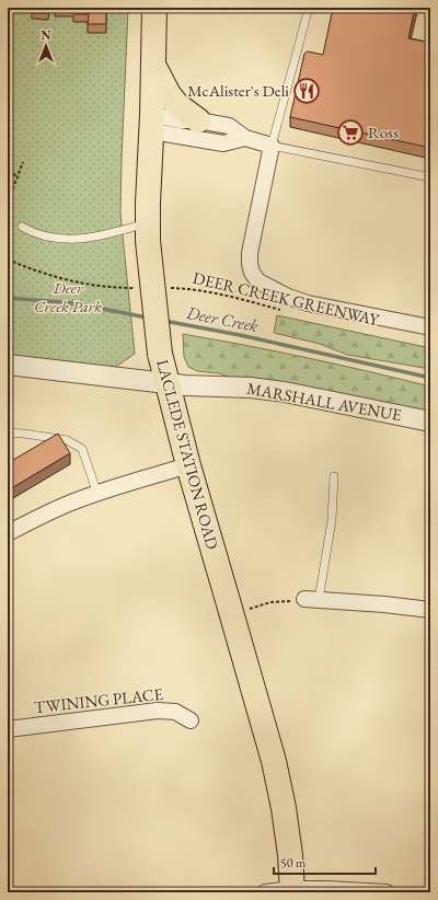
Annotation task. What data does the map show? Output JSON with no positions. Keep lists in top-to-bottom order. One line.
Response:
{"streets":{"main road":["LACLEDE STATION ROAD"],"street":["MARSHALL AVENUE","TWINING PLACE"],"path":["DEER CREEK GREENWAY"]},"crossings":[["MARSHALL AVENUE","LACLEDE STATION ROAD"]],"water":["Deer Creek"],"parks":["Deer Creek Park"],"places":{"restaurant":["McAlister's Deli"],"supermarket":["Ross"]},"scale_bar":"50 m","north":"top"}
